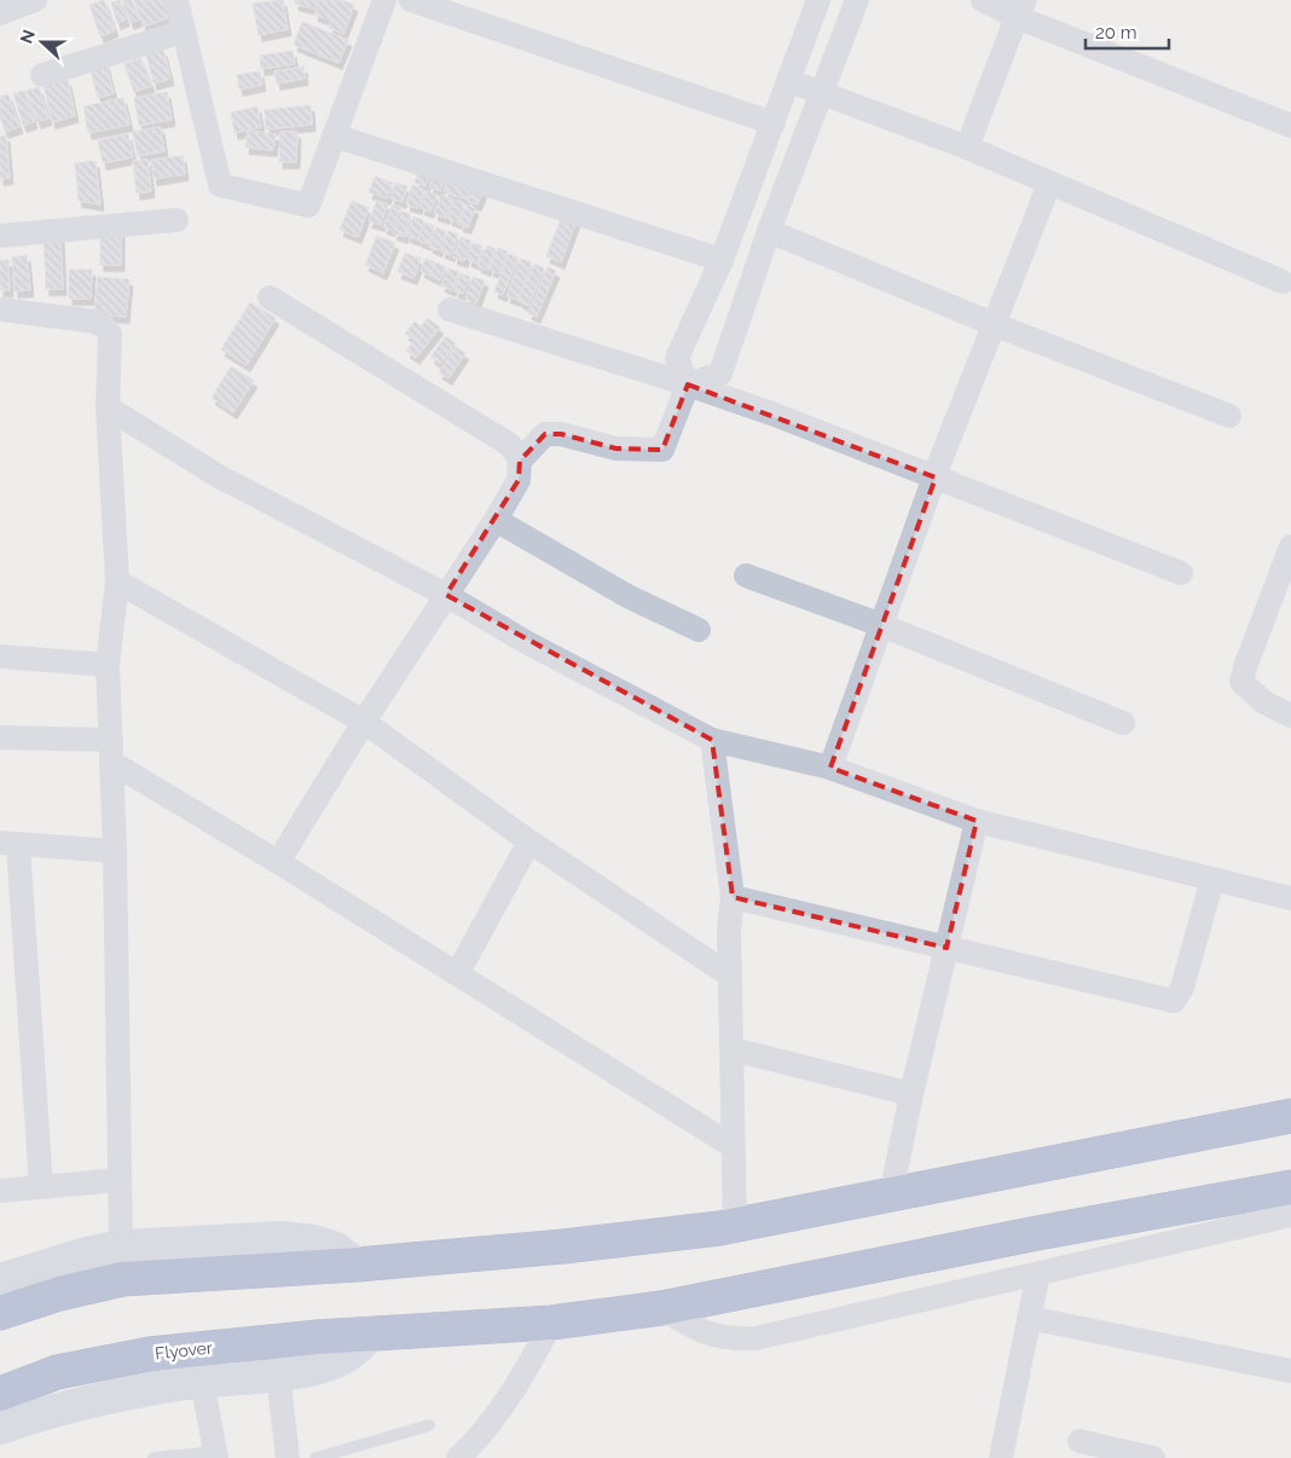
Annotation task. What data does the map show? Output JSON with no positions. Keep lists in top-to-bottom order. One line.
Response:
{"streets":{"highway":["Flyover"]},"scale_bar":"20 m","north":"left"}
